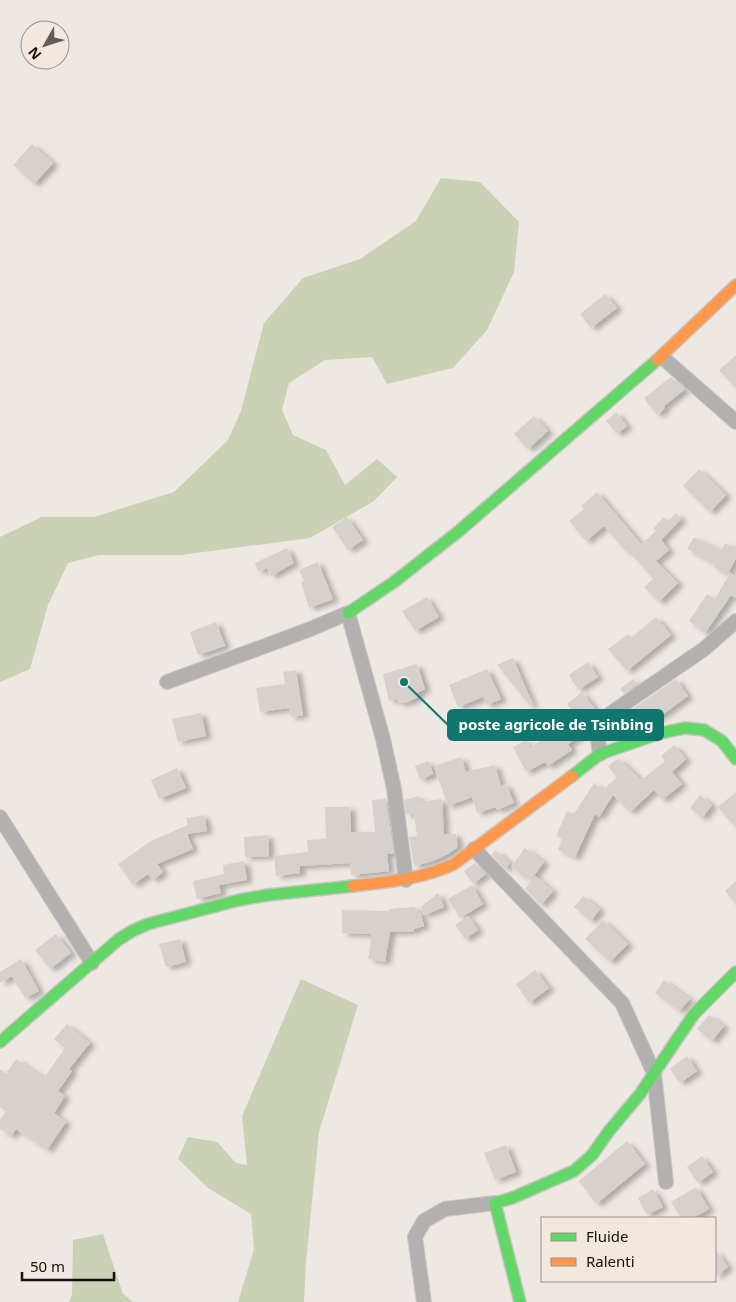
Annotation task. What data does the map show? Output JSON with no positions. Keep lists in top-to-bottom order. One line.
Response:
{"places":["poste agricole de Tsinbing"],"legend":["Fluide","Ralenti"],"scale_bar":"50 m","north":"bottom left"}
